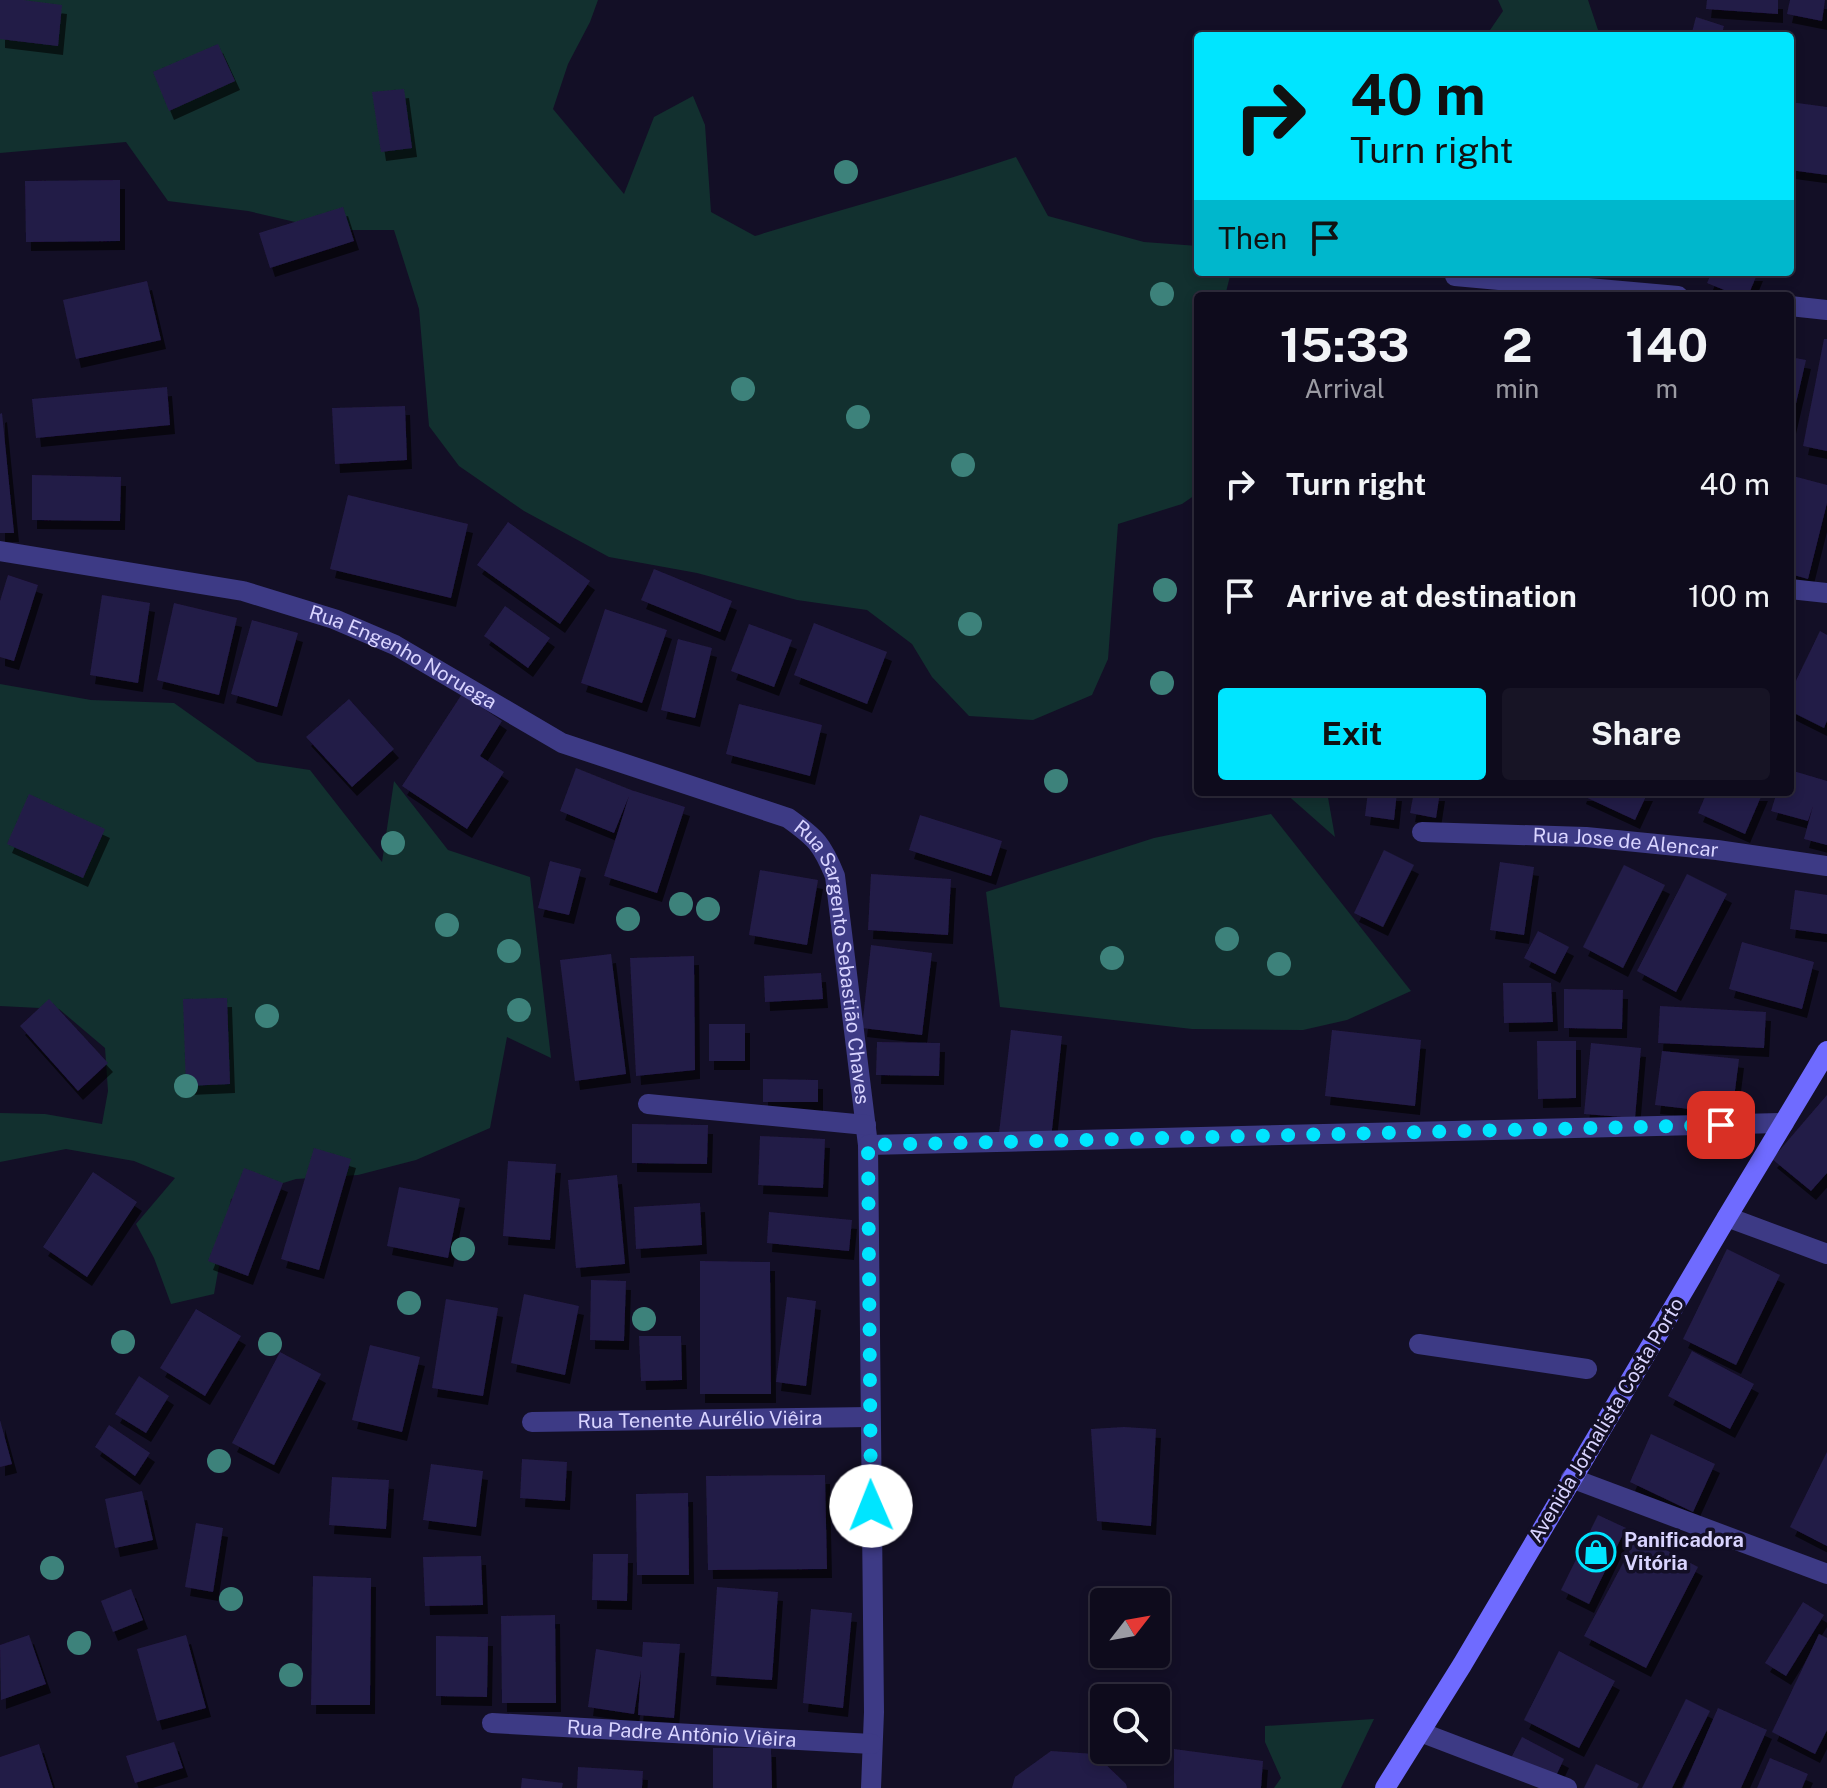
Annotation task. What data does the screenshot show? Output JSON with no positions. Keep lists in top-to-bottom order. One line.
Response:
{"streets":{"main road":["Avenida Jornalista Costa Porto"],"street":["Rua Engenho Noruega","Rua Jose de Alencar","Rua Sargento Sebastião Chaves","Rua Tenente Aurélio Viêira","Rua Padre Antônio Viêira"]},"crossings":[["Rua Engenho Noruega","Rua Sargento Sebastião Chaves"],["Rua Sargento Sebastião Chaves","Rua Tenente Aurélio Viêira"],["Rua Sargento Sebastião Chaves","Rua Padre Antônio Viêira"]],"places":{"shop":["Panificadora Vitória"]},"north":"top right","page":{"turn":["40 m","Turn right"],"then":"Then","eta":["15:33","Arrival","2","min","140","m"],"list":[{"name":"Turn right","value":"40 m"},{"name":"Arrive at destination","value":"100 m"}],"buttons":["Exit","Share"]}}
